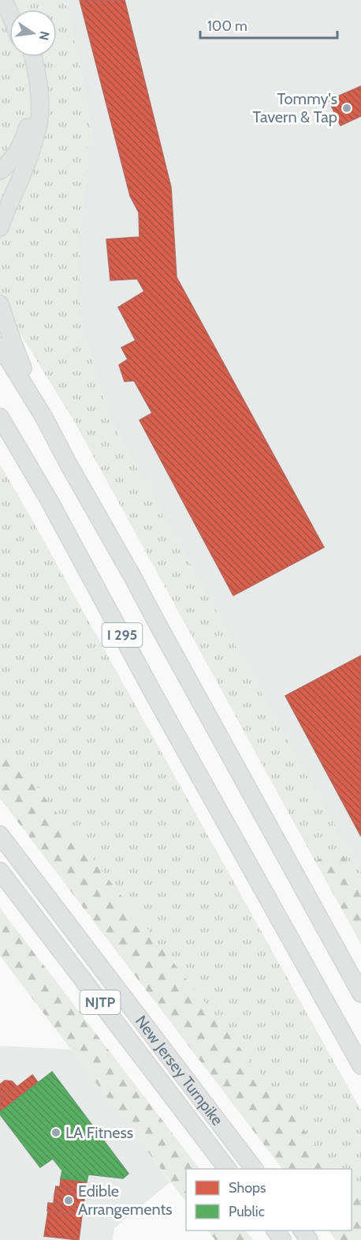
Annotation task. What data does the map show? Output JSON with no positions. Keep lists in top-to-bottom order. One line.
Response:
{"streets":{"highway":["I 295","NJTP","New Jersey Turnpike"]},"places":["Tommy's Tavern & Tap","LA Fitness","Edible Arrangements"],"legend":["Shops","Public"],"scale_bar":"100 m","north":"right"}
